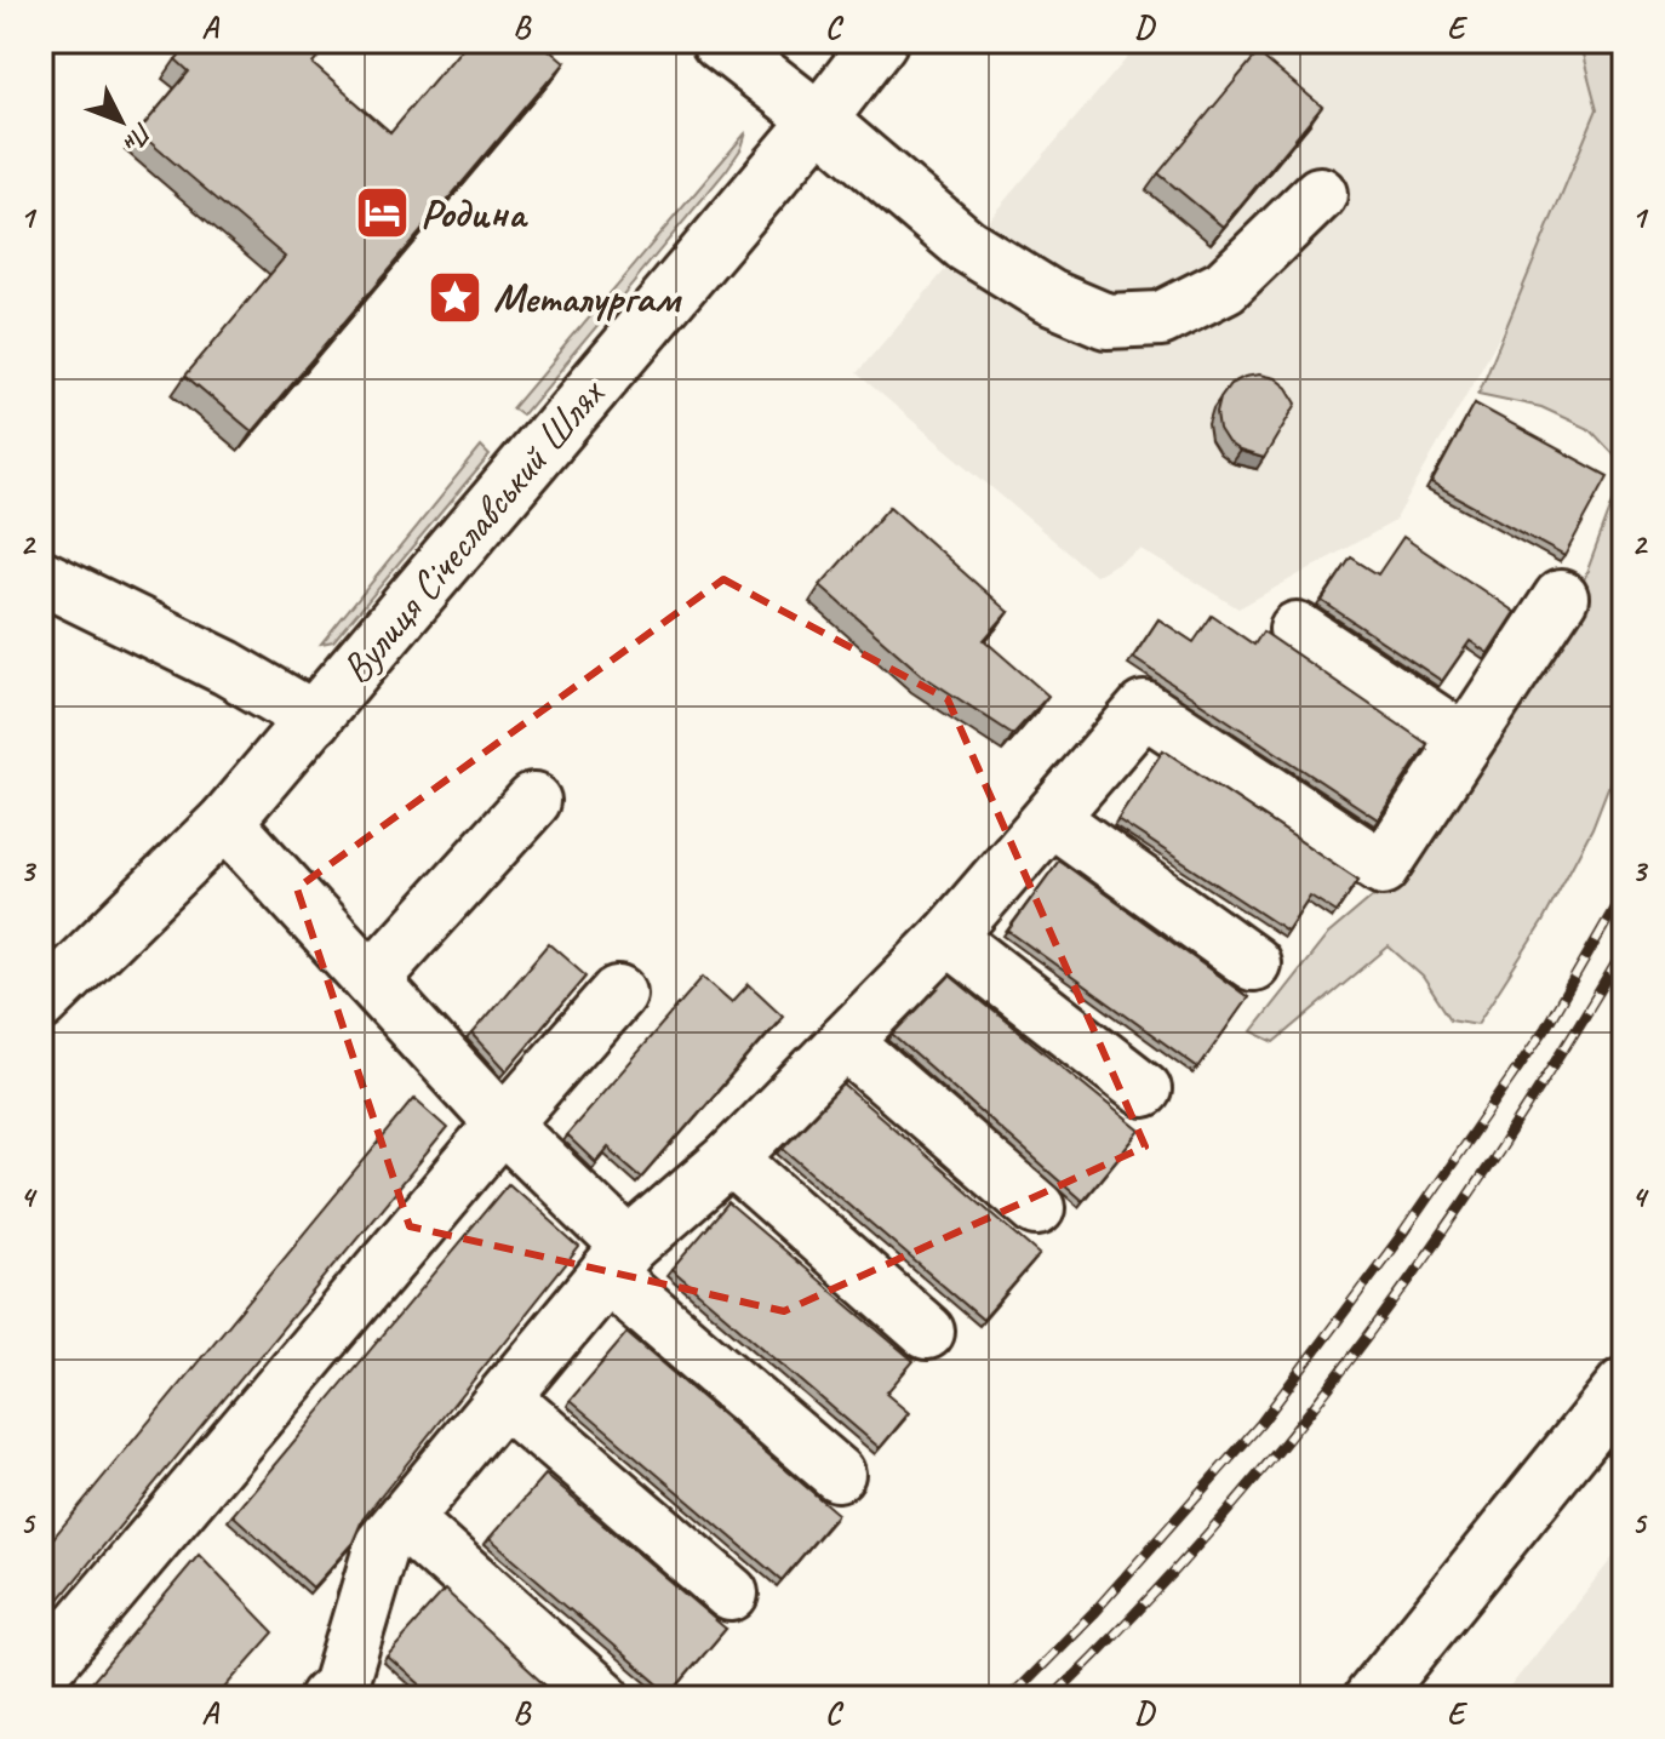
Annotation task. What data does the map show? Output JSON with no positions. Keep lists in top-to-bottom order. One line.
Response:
{"streets":{"main road":["Вулиця Січеславський Шлях"]},"places":{"hotel":["Родина"],"place":["Металургам"]},"north":"bottom right","grid":{"columns":["A","B","C","D","E"],"rows":["1","2","3","4","5"]}}
